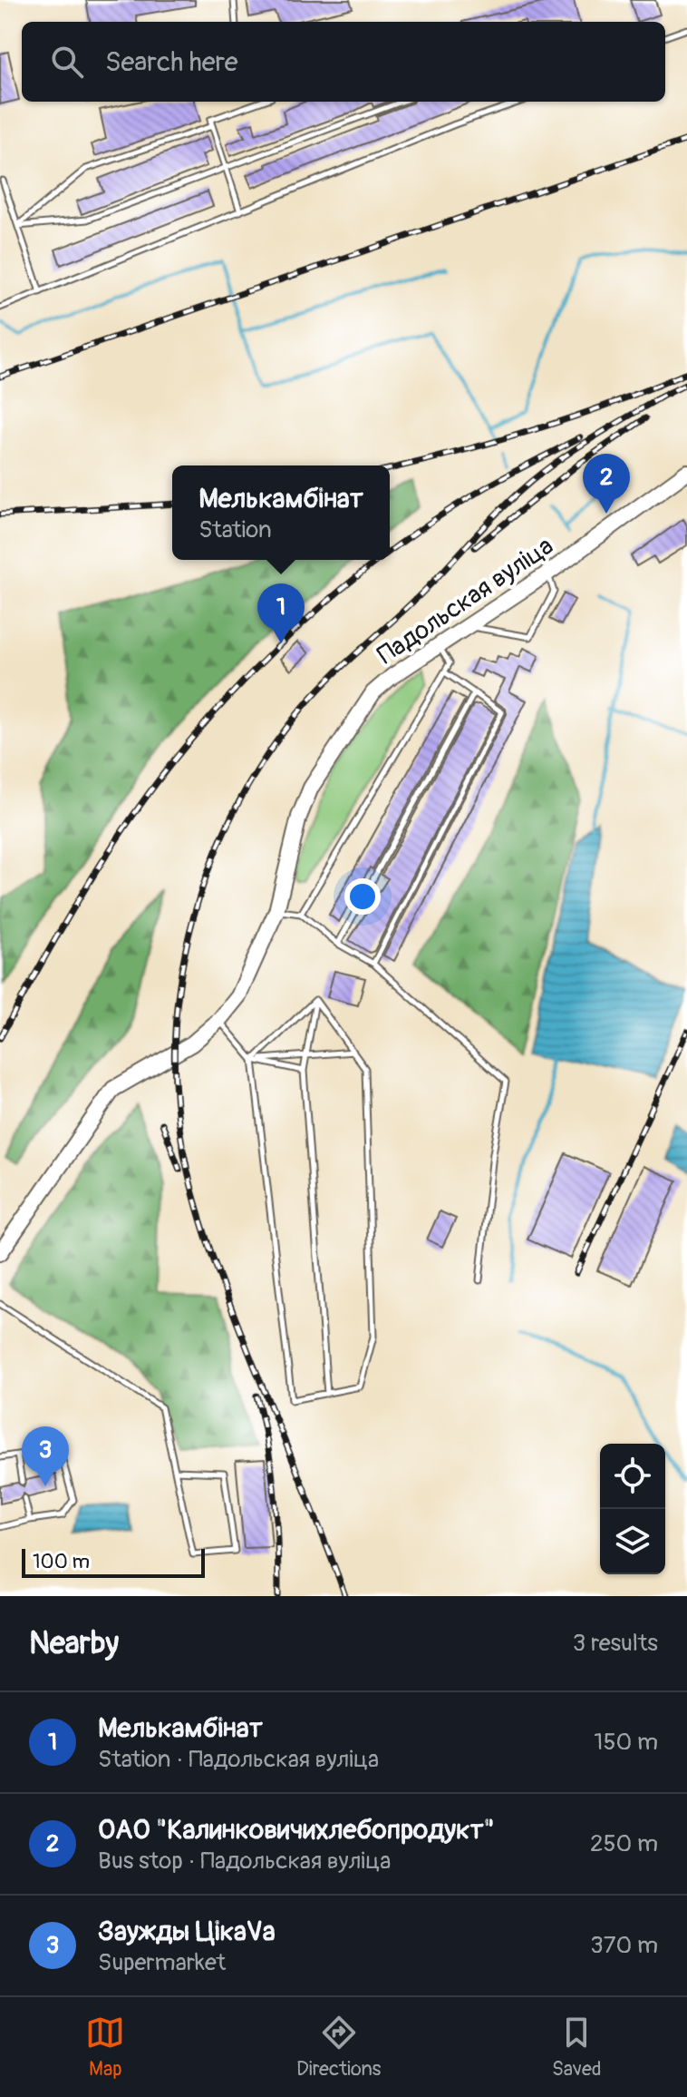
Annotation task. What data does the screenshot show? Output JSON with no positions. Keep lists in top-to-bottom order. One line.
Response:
{"streets":{"main road":["Падольская вуліца"]},"scale_bar":"100 m","page":{"search":"Search here","pins":["2","1","3"],"popup":["Мелькамбінат","Station"],"scale":"100 m","heading":["Nearby","3 results"],"list":[{"mark":"1","name":"Мелькамбінат","note":"Station · Падольская вуліца","value":"150 m"},{"mark":"2","name":"ОАО \"Калинковичихлебопродукт\"","note":"Bus stop · Падольская вуліца","value":"250 m"},{"mark":"3","name":"Заужды ЦікаVа","note":"Supermarket","value":"370 m"}],"nav":["Map","Directions","Saved"]}}
